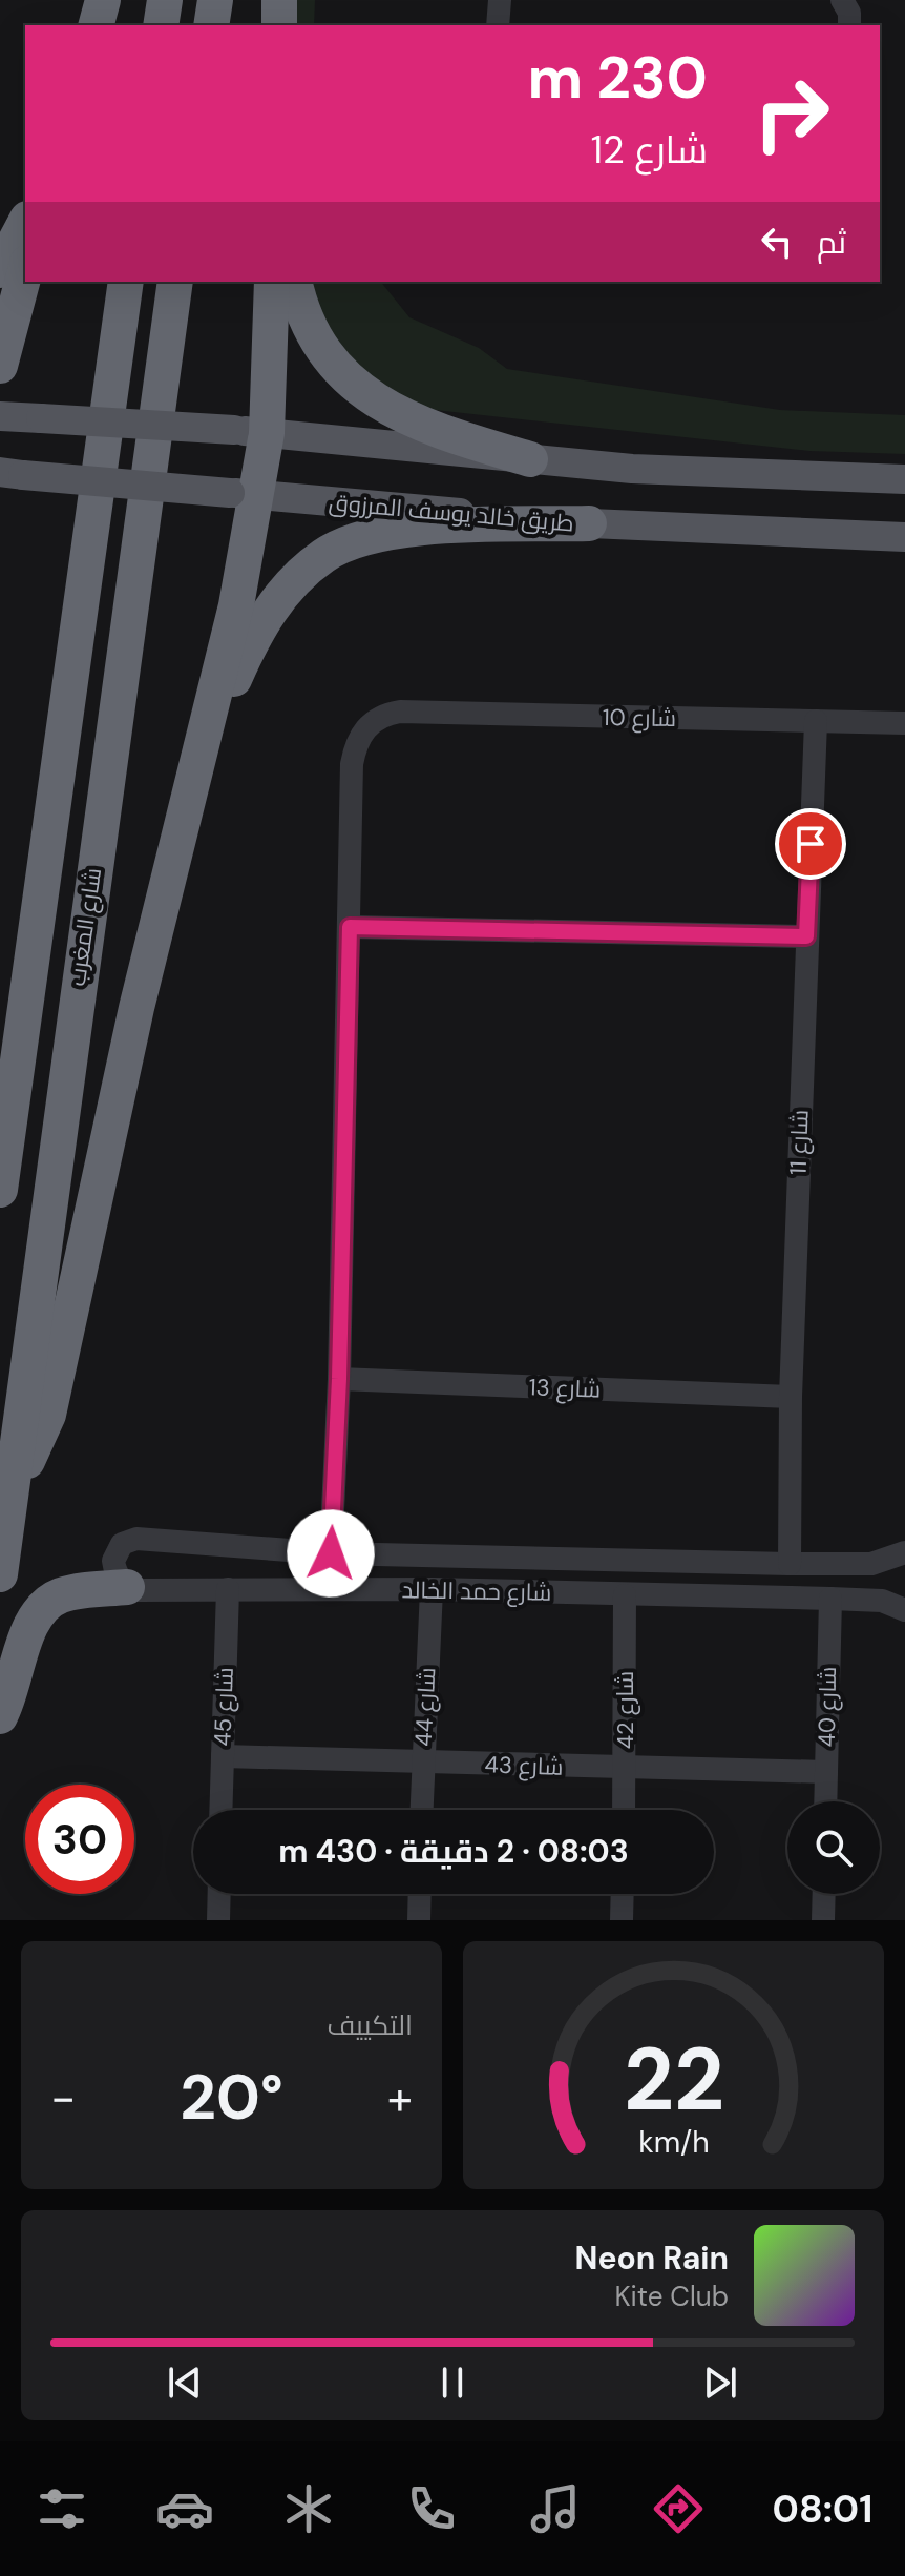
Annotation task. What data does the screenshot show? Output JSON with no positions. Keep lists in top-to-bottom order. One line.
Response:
{"streets":{"highway":["شارع المغرب"],"main road":["طريق خالد يوسف المرزوق"],"street":["شارع 10","شارع 11","شارع 13","شارع حمد الخالد","شارع 45","شارع 44","شارع 40","شارع 42","شارع 43"]},"crossings":[["شارع 10","شارع 11"],["شارع 11","شارع 13"],["شارع 11","شارع حمد الخالد"],["شارع حمد الخالد","شارع 45"],["شارع حمد الخالد","شارع 44"],["شارع حمد الخالد","شارع 40"],["شارع حمد الخالد","شارع 42"],["شارع 45","شارع 43"],["شارع 44","شارع 43"],["شارع 40","شارع 43"],["شارع 42","شارع 43"]],"page":{"turn":["230 m","شارع 12"],"then":"ثم","limit":"30","trip":"08:03 · 2 دقيقة · 430 m","tile":"التكييف","heat":["−","20°","+"],"song":["Neon Rain","Kite Club"],"tabs":"08:01","gauge":["22","km/h"]}}
